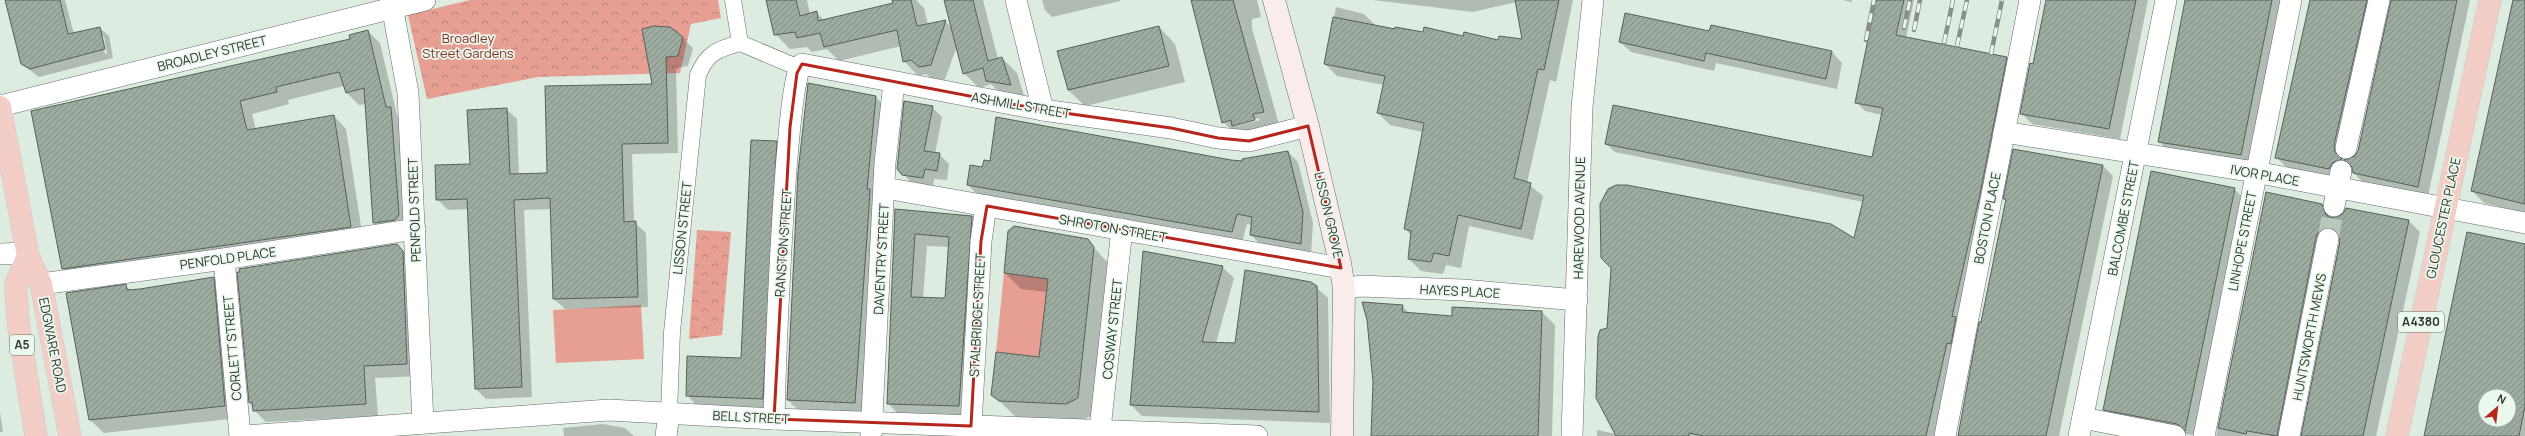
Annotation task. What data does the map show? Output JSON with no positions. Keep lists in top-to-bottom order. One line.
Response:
{"streets":{"highway":["GLOUCESTER PLACE","A4380","A5","EDGWARE ROAD"],"main road":["LISSON GROVE"],"street":["BROADLEY STREET","ASHMILL STREET","IVOR PLACE","PENFOLD STREET","HAREWOOD AVENUE","BOSTON PLACE","BALCOMBE STREET","LISSON STREET","SHROTON STREET","LINHOPE STREET","RANSTON STREET","PENFOLD PLACE","DAVENTRY STREET","HAYES PLACE","STALBRIDGE STREET","COSWAY STREET","HUNTSWORTH MEWS","CORLETT STREET","BELL STREET"]},"crossings":[["BROADLEY STREET","PENFOLD STREET"],["BROADLEY STREET","EDGWARE ROAD"],["ASHMILL STREET","LISSON GROVE"],["ASHMILL STREET","LISSON STREET"],["ASHMILL STREET","RANSTON STREET"],["ASHMILL STREET","DAVENTRY STREET"],["IVOR PLACE","BOSTON PLACE"],["IVOR PLACE","BALCOMBE STREET"],["IVOR PLACE","GLOUCESTER PLACE"],["IVOR PLACE","LINHOPE STREET"],["PENFOLD STREET","PENFOLD PLACE"],["PENFOLD STREET","BELL STREET"],["LISSON GROVE","SHROTON STREET"],["LISSON GROVE","HAYES PLACE"],["HAREWOOD AVENUE","HAYES PLACE"],["LISSON STREET","BELL STREET"],["SHROTON STREET","DAVENTRY STREET"],["SHROTON STREET","STALBRIDGE STREET"],["SHROTON STREET","COSWAY STREET"],["RANSTON STREET","BELL STREET"],["PENFOLD PLACE","EDGWARE ROAD"],["PENFOLD PLACE","CORLETT STREET"],["DAVENTRY STREET","BELL STREET"],["STALBRIDGE STREET","BELL STREET"],["COSWAY STREET","BELL STREET"]],"parks":["Broadley Street Gardens"],"north":"top right"}
